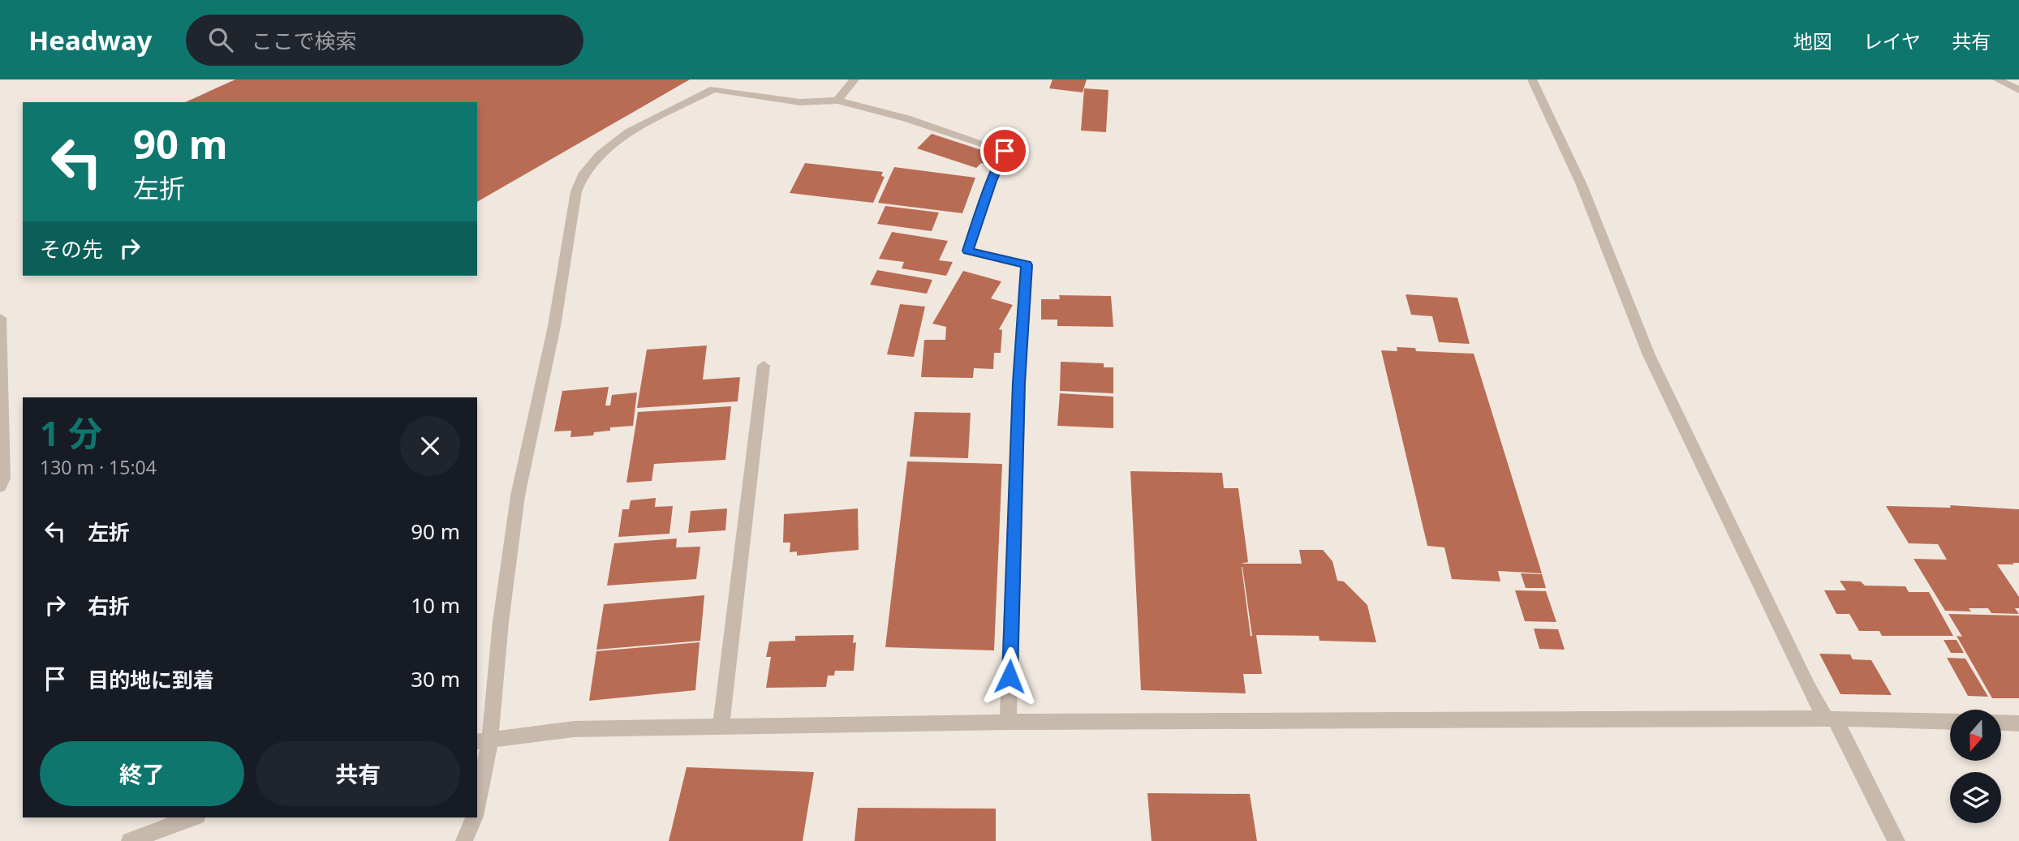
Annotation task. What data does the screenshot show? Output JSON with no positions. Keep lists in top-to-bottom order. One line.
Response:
{"north":"bottom","page":{"header":"Headway","search":"ここで検索","nav":["地図","レイヤ","共有"],"turn":["90 m","左折"],"then":"その先","heading":["1 分","130 m · 15:04"],"list":[{"name":"左折","value":"90 m"},{"name":"右折","value":"10 m"},{"name":"目的地に到着","value":"30 m"}],"buttons":["終了","共有"]}}
